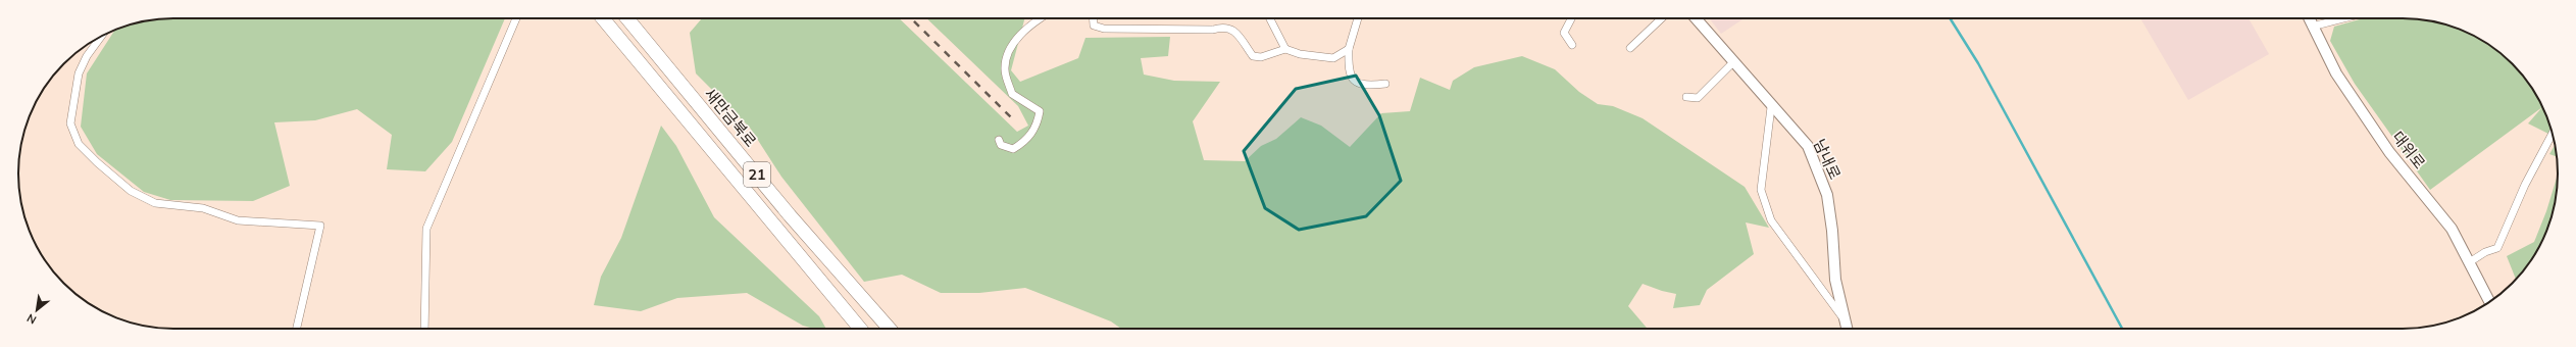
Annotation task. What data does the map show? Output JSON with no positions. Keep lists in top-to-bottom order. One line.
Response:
{"streets":{"highway":["새만금북로","21"],"street":["대위로","남내로"]},"north":"bottom left"}
